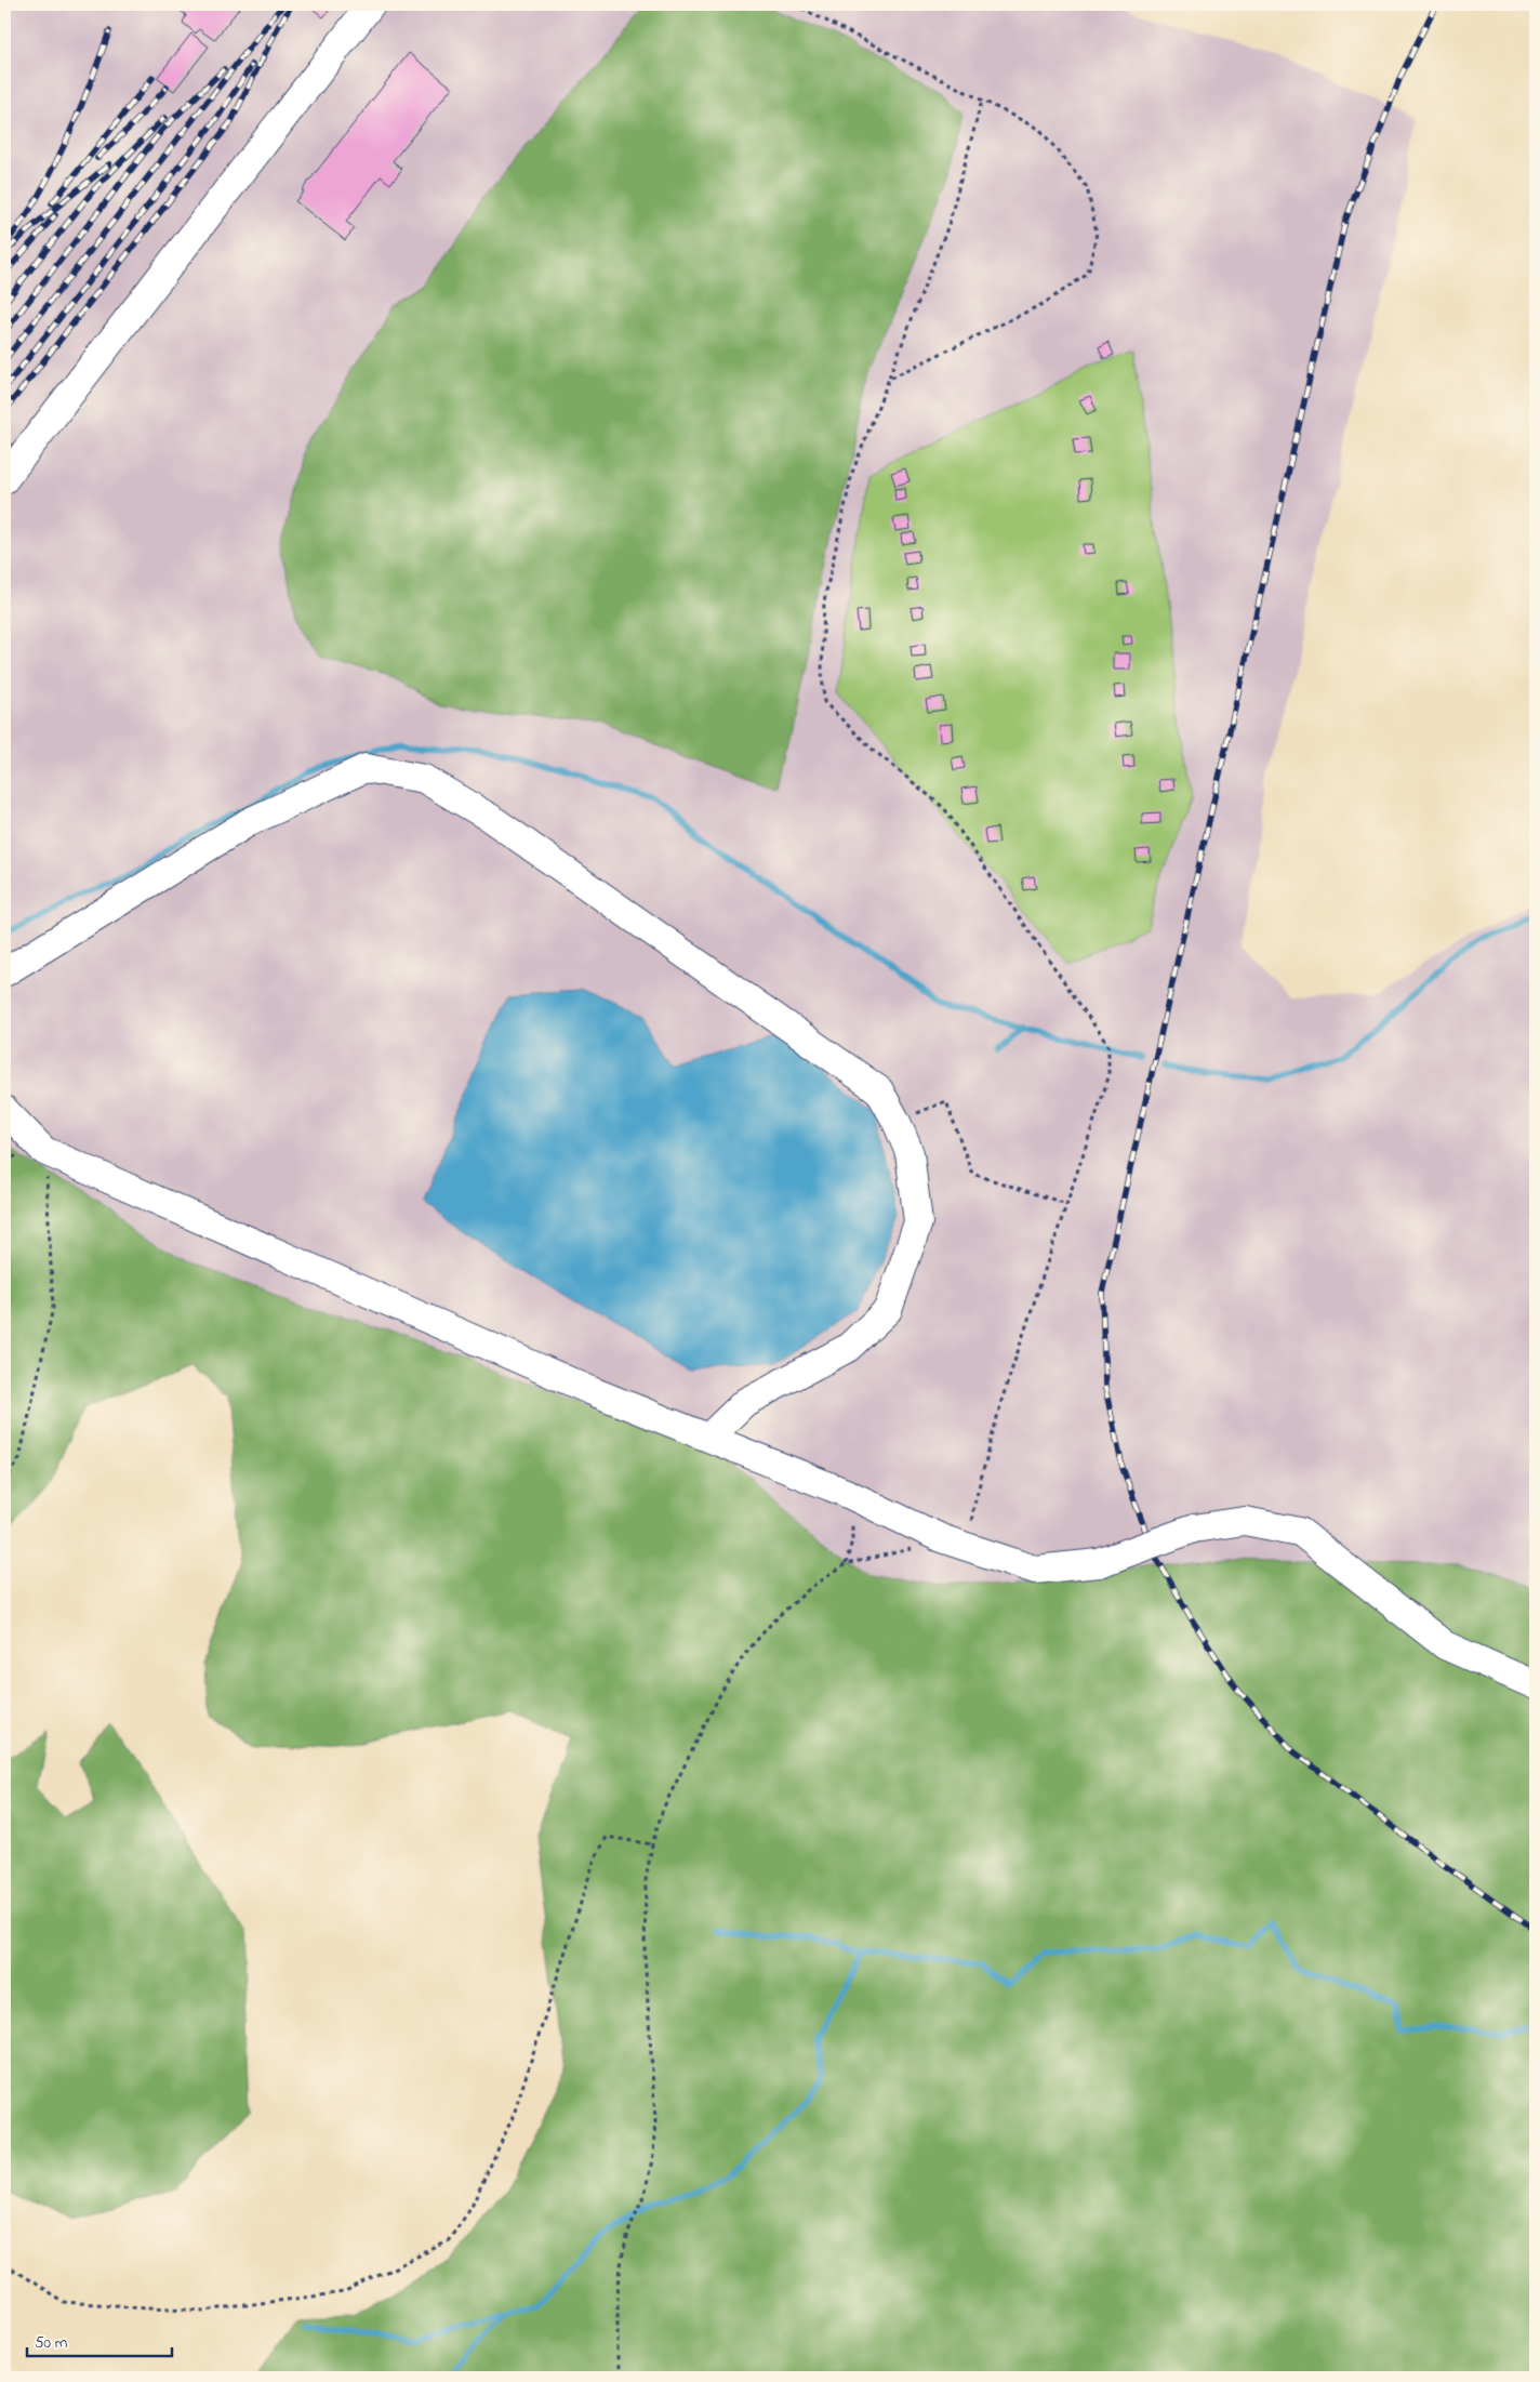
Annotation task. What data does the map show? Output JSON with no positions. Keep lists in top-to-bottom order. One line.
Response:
{"scale_bar":"50 m"}
